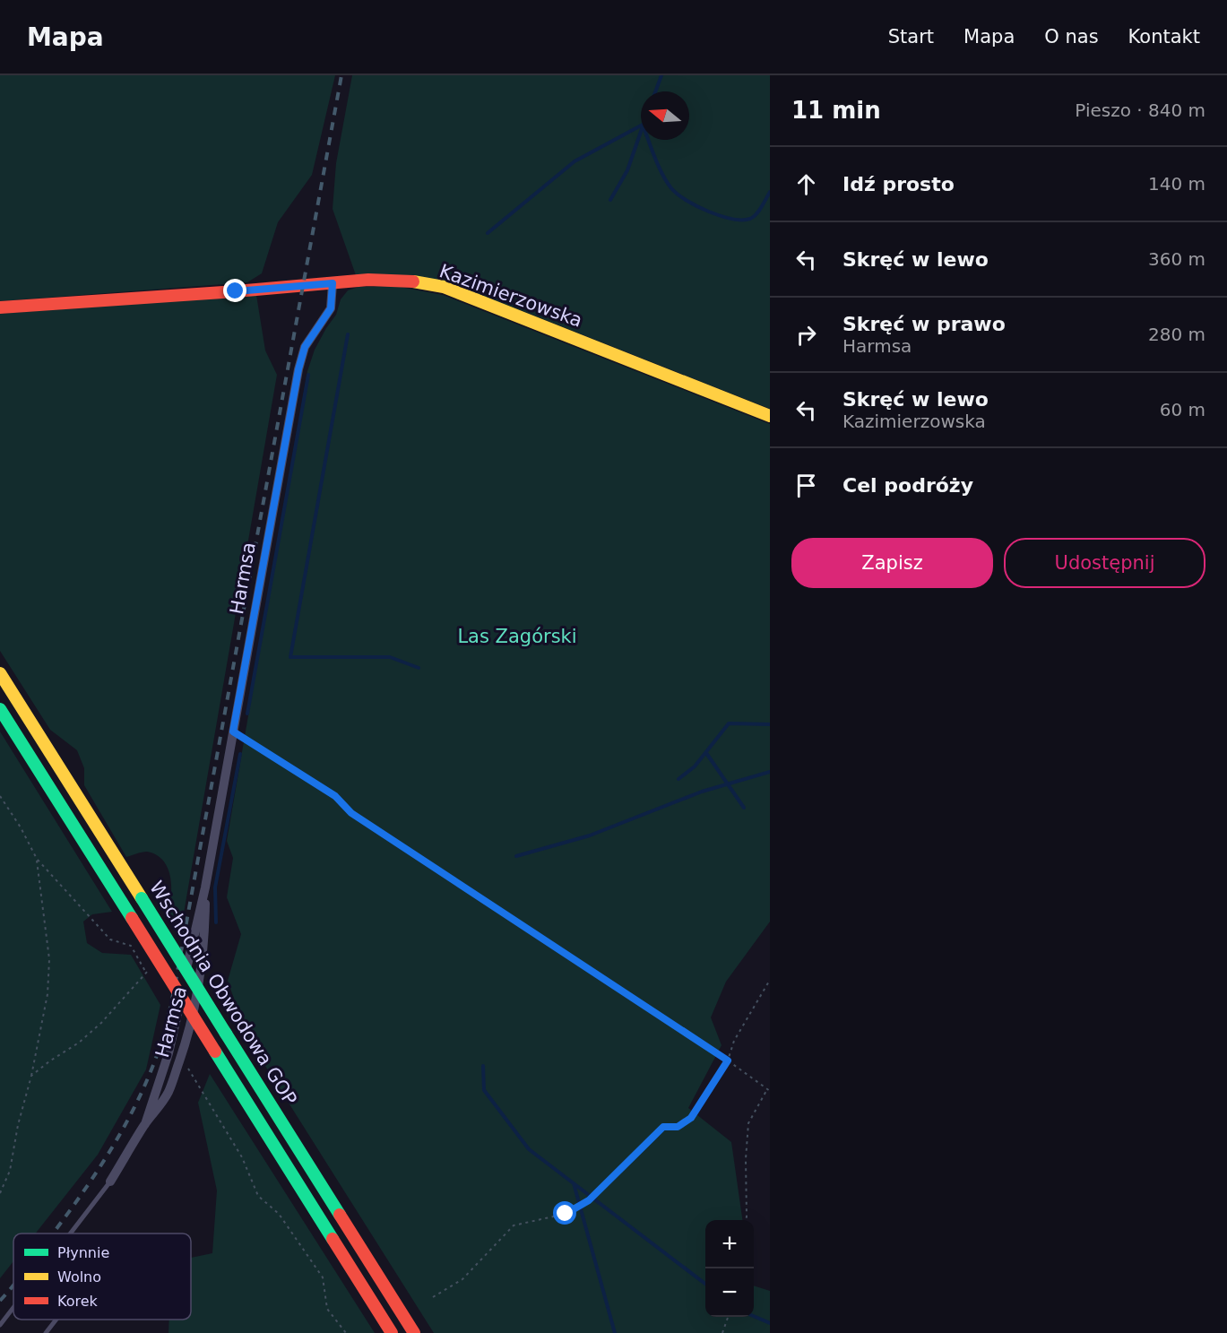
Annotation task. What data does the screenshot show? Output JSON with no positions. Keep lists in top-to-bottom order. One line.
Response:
{"streets":{"main road":["Kazimierzowska","Wschodnia Obwodowa GOP"],"street":["Harmsa"]},"crossings":[["Kazimierzowska","Harmsa"]],"parks":["Las Zagórski"],"legend":["Płynnie","Wolno","Korek"],"north":"left","page":{"header":"Mapa","nav":["Start","Mapa","O nas","Kontakt"],"heading":["11 min","Pieszo · 840 m"],"list":[["Idź prosto","140 m"],["Skręć w lewo","360 m"],["Skręć w prawo","Harmsa","280 m"],["Skręć w lewo","Kazimierzowska","60 m"],"Cel podróży"],"buttons":["Zapisz","Udostępnij"],"map_buttons":["+","−"]}}
